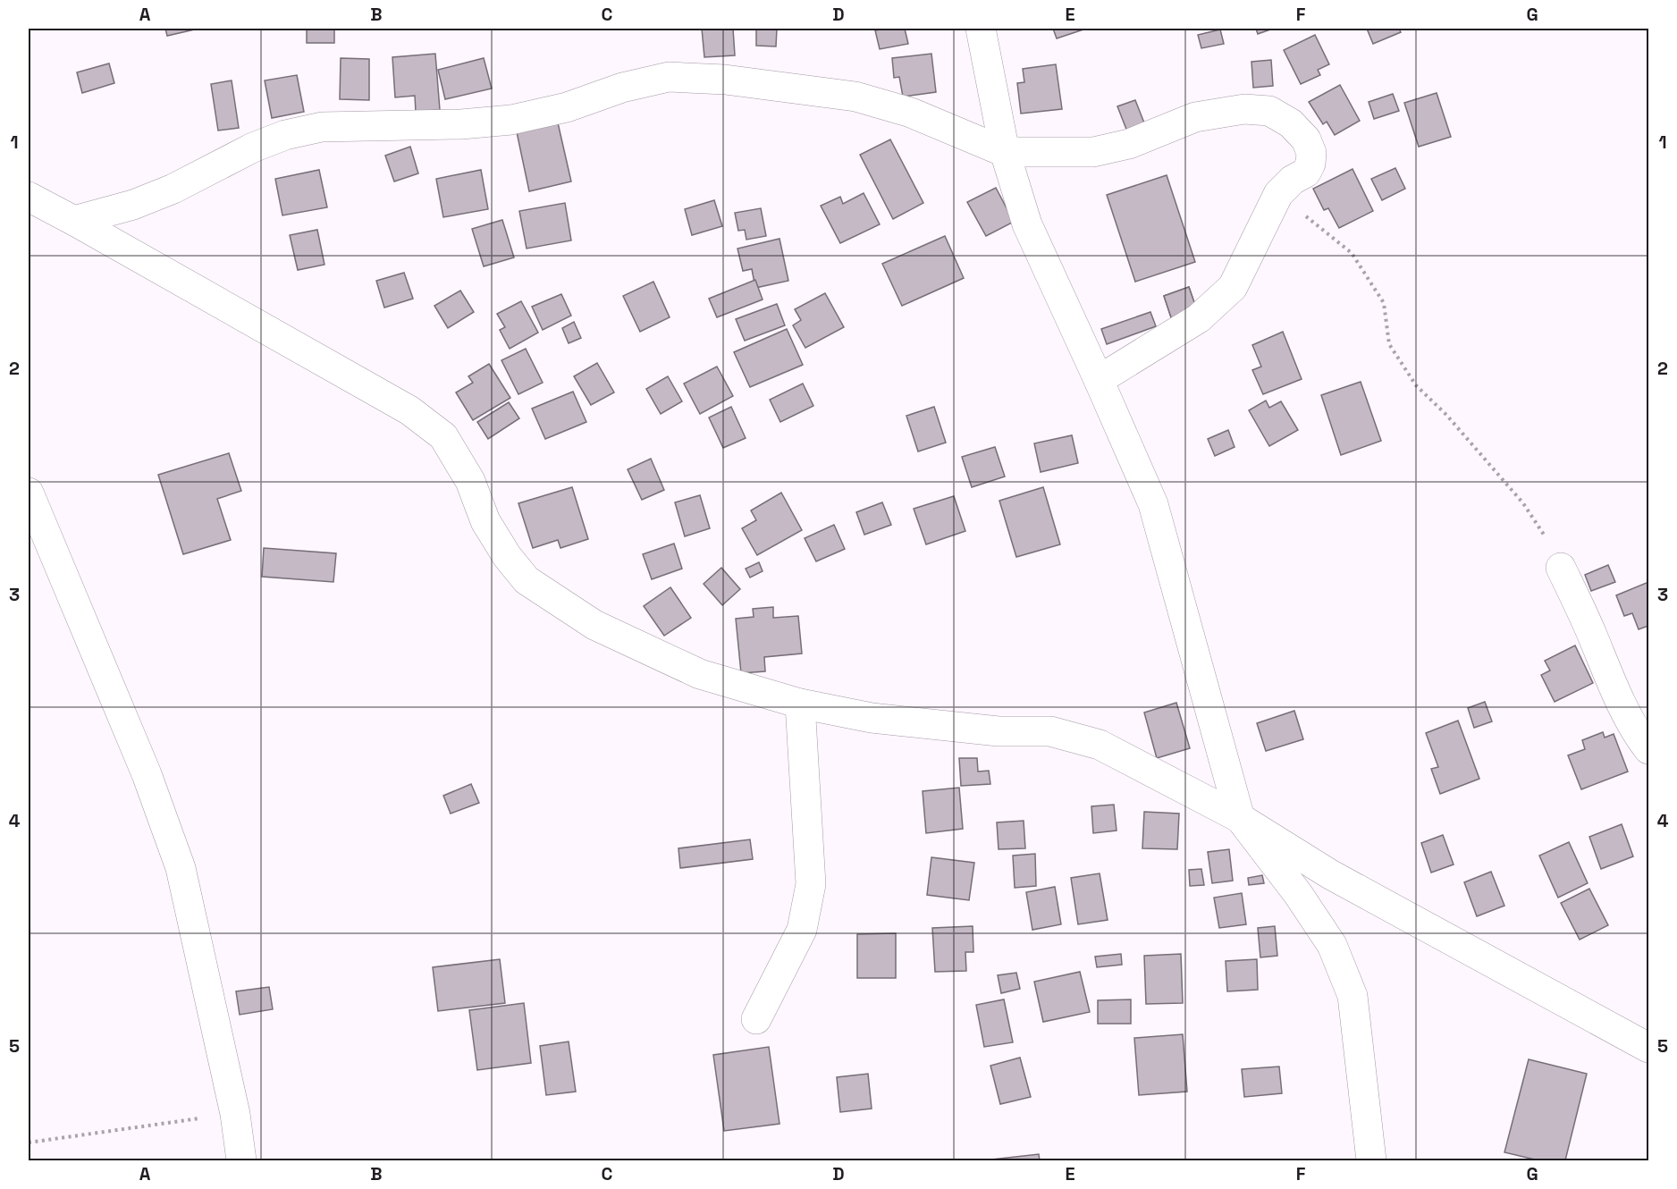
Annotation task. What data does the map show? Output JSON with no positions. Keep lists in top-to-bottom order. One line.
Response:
{"grid":{"columns":["A","B","C","D","E","F","G"],"rows":["1","2","3","4","5"]}}
